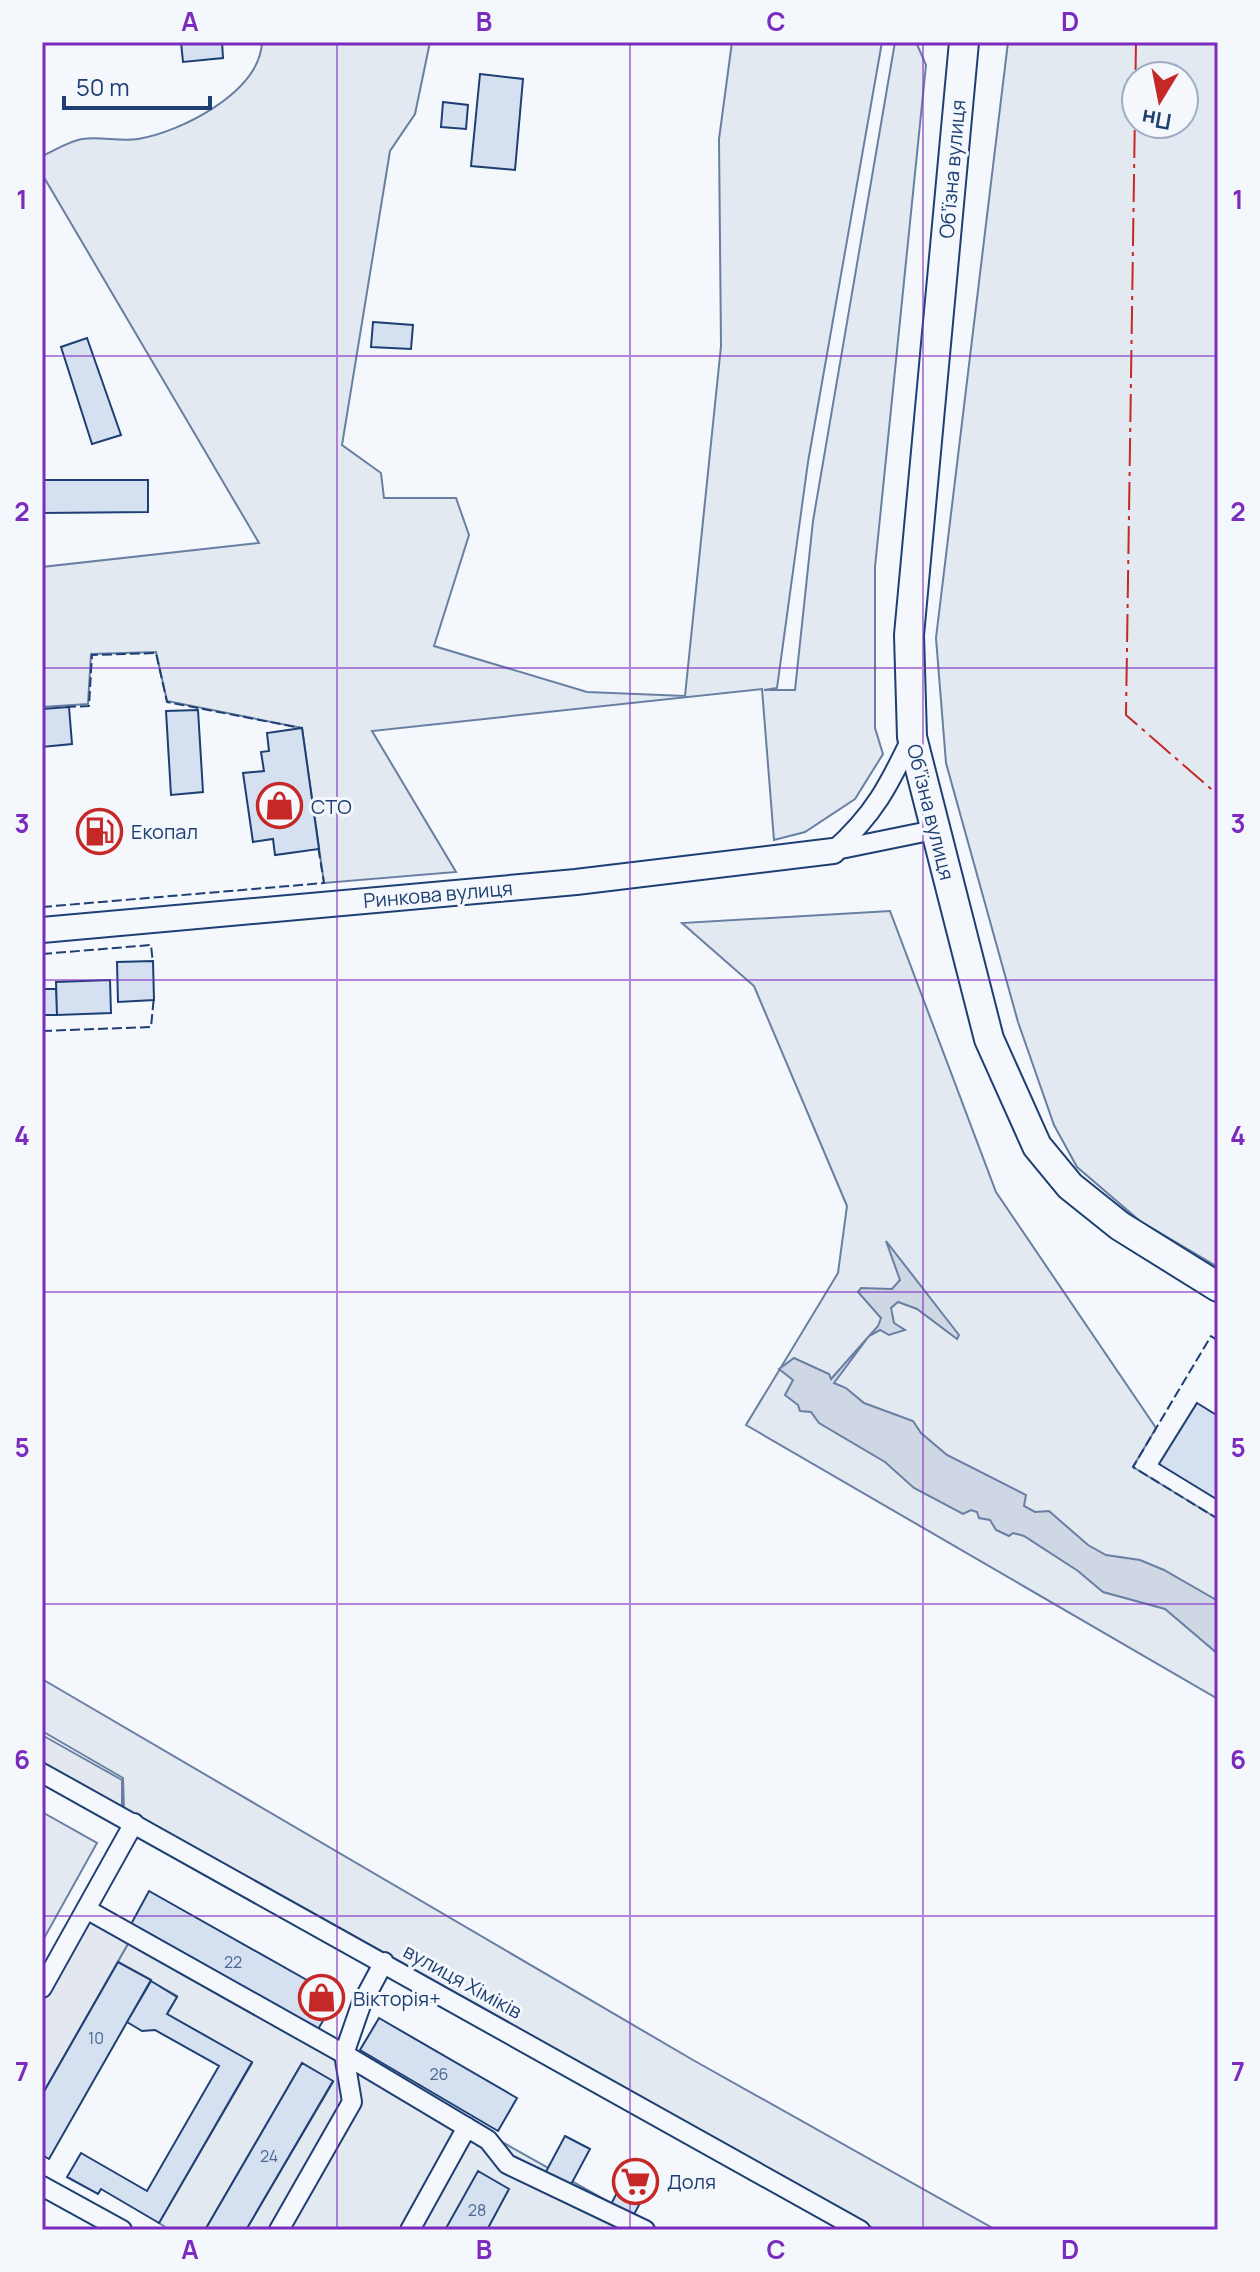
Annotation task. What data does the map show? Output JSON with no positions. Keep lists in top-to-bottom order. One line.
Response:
{"streets":{"main road":["Обʼїзна вулиця","Ринкова вулиця"],"street":["вулиця Хіміків"]},"crossings":[["Обʼїзна вулиця","Ринкова вулиця"]],"places":{"shop":["СТО","Вікторія+"],"fuel station":["Екопал"],"supermarket":["Доля"]},"house_numbers":["22","10","26","24","28"],"scale_bar":"50 m","north":"bottom","grid":{"columns":["A","B","C","D"],"rows":["1","2","3","4","5","6","7"]}}
